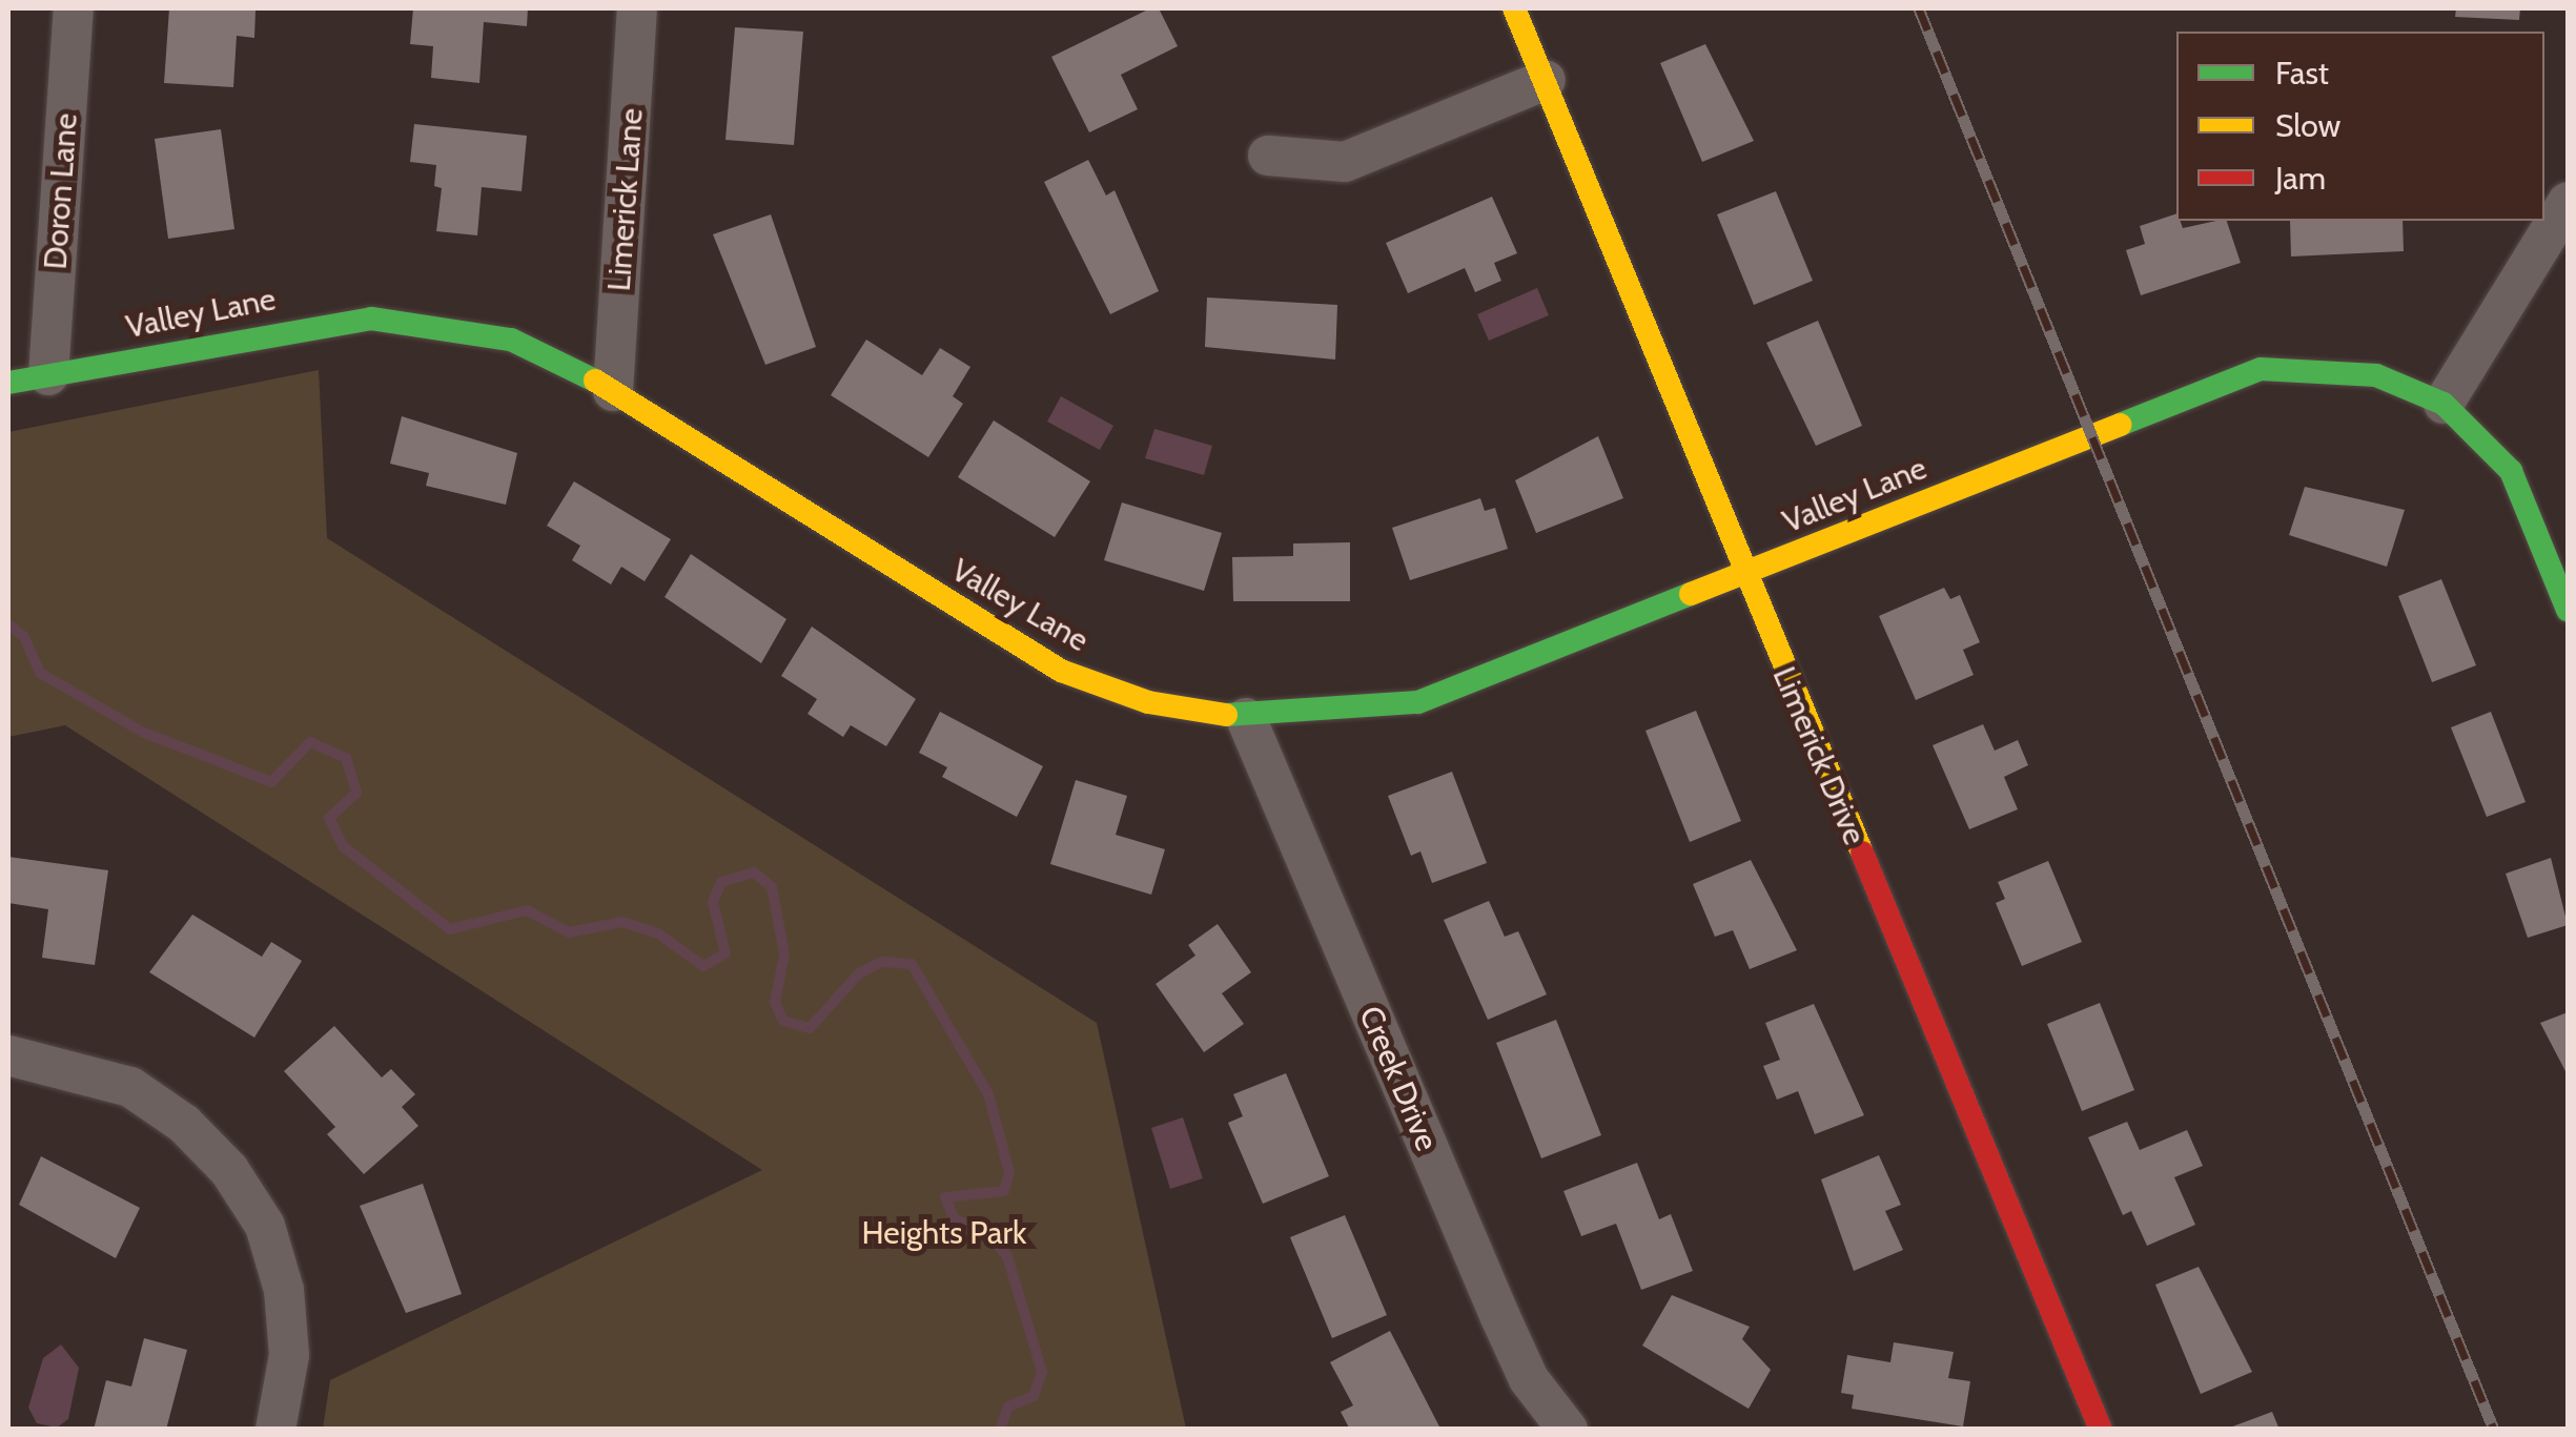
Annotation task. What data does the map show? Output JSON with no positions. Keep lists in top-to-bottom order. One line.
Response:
{"streets":{"street":["Doron Lane","Limerick Lane","Valley Lane","Limerick Drive","Creek Drive"]},"crossings":[["Doron Lane","Valley Lane"],["Limerick Lane","Valley Lane"],["Valley Lane","Limerick Drive"],["Valley Lane","Creek Drive"]],"parks":["Heights Park"],"legend":["Fast","Slow","Jam"]}
